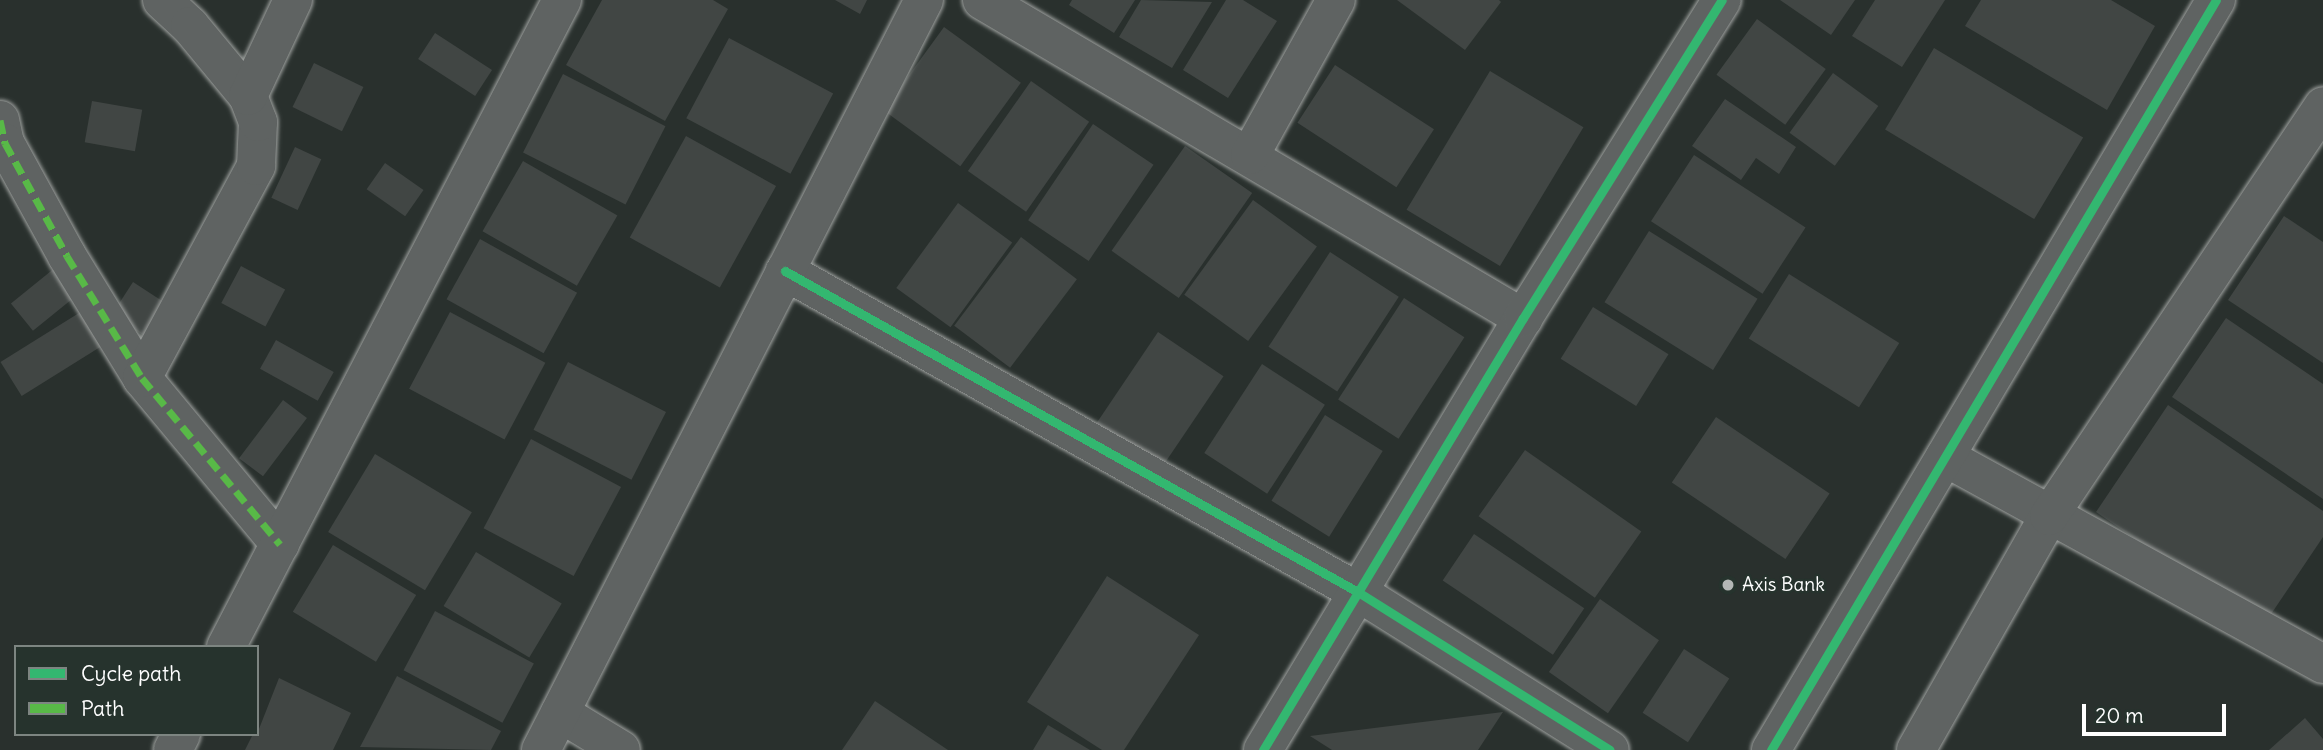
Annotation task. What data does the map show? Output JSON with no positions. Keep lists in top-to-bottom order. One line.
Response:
{"places":["Axis Bank"],"legend":["Cycle path","Path"],"scale_bar":"20 m"}
